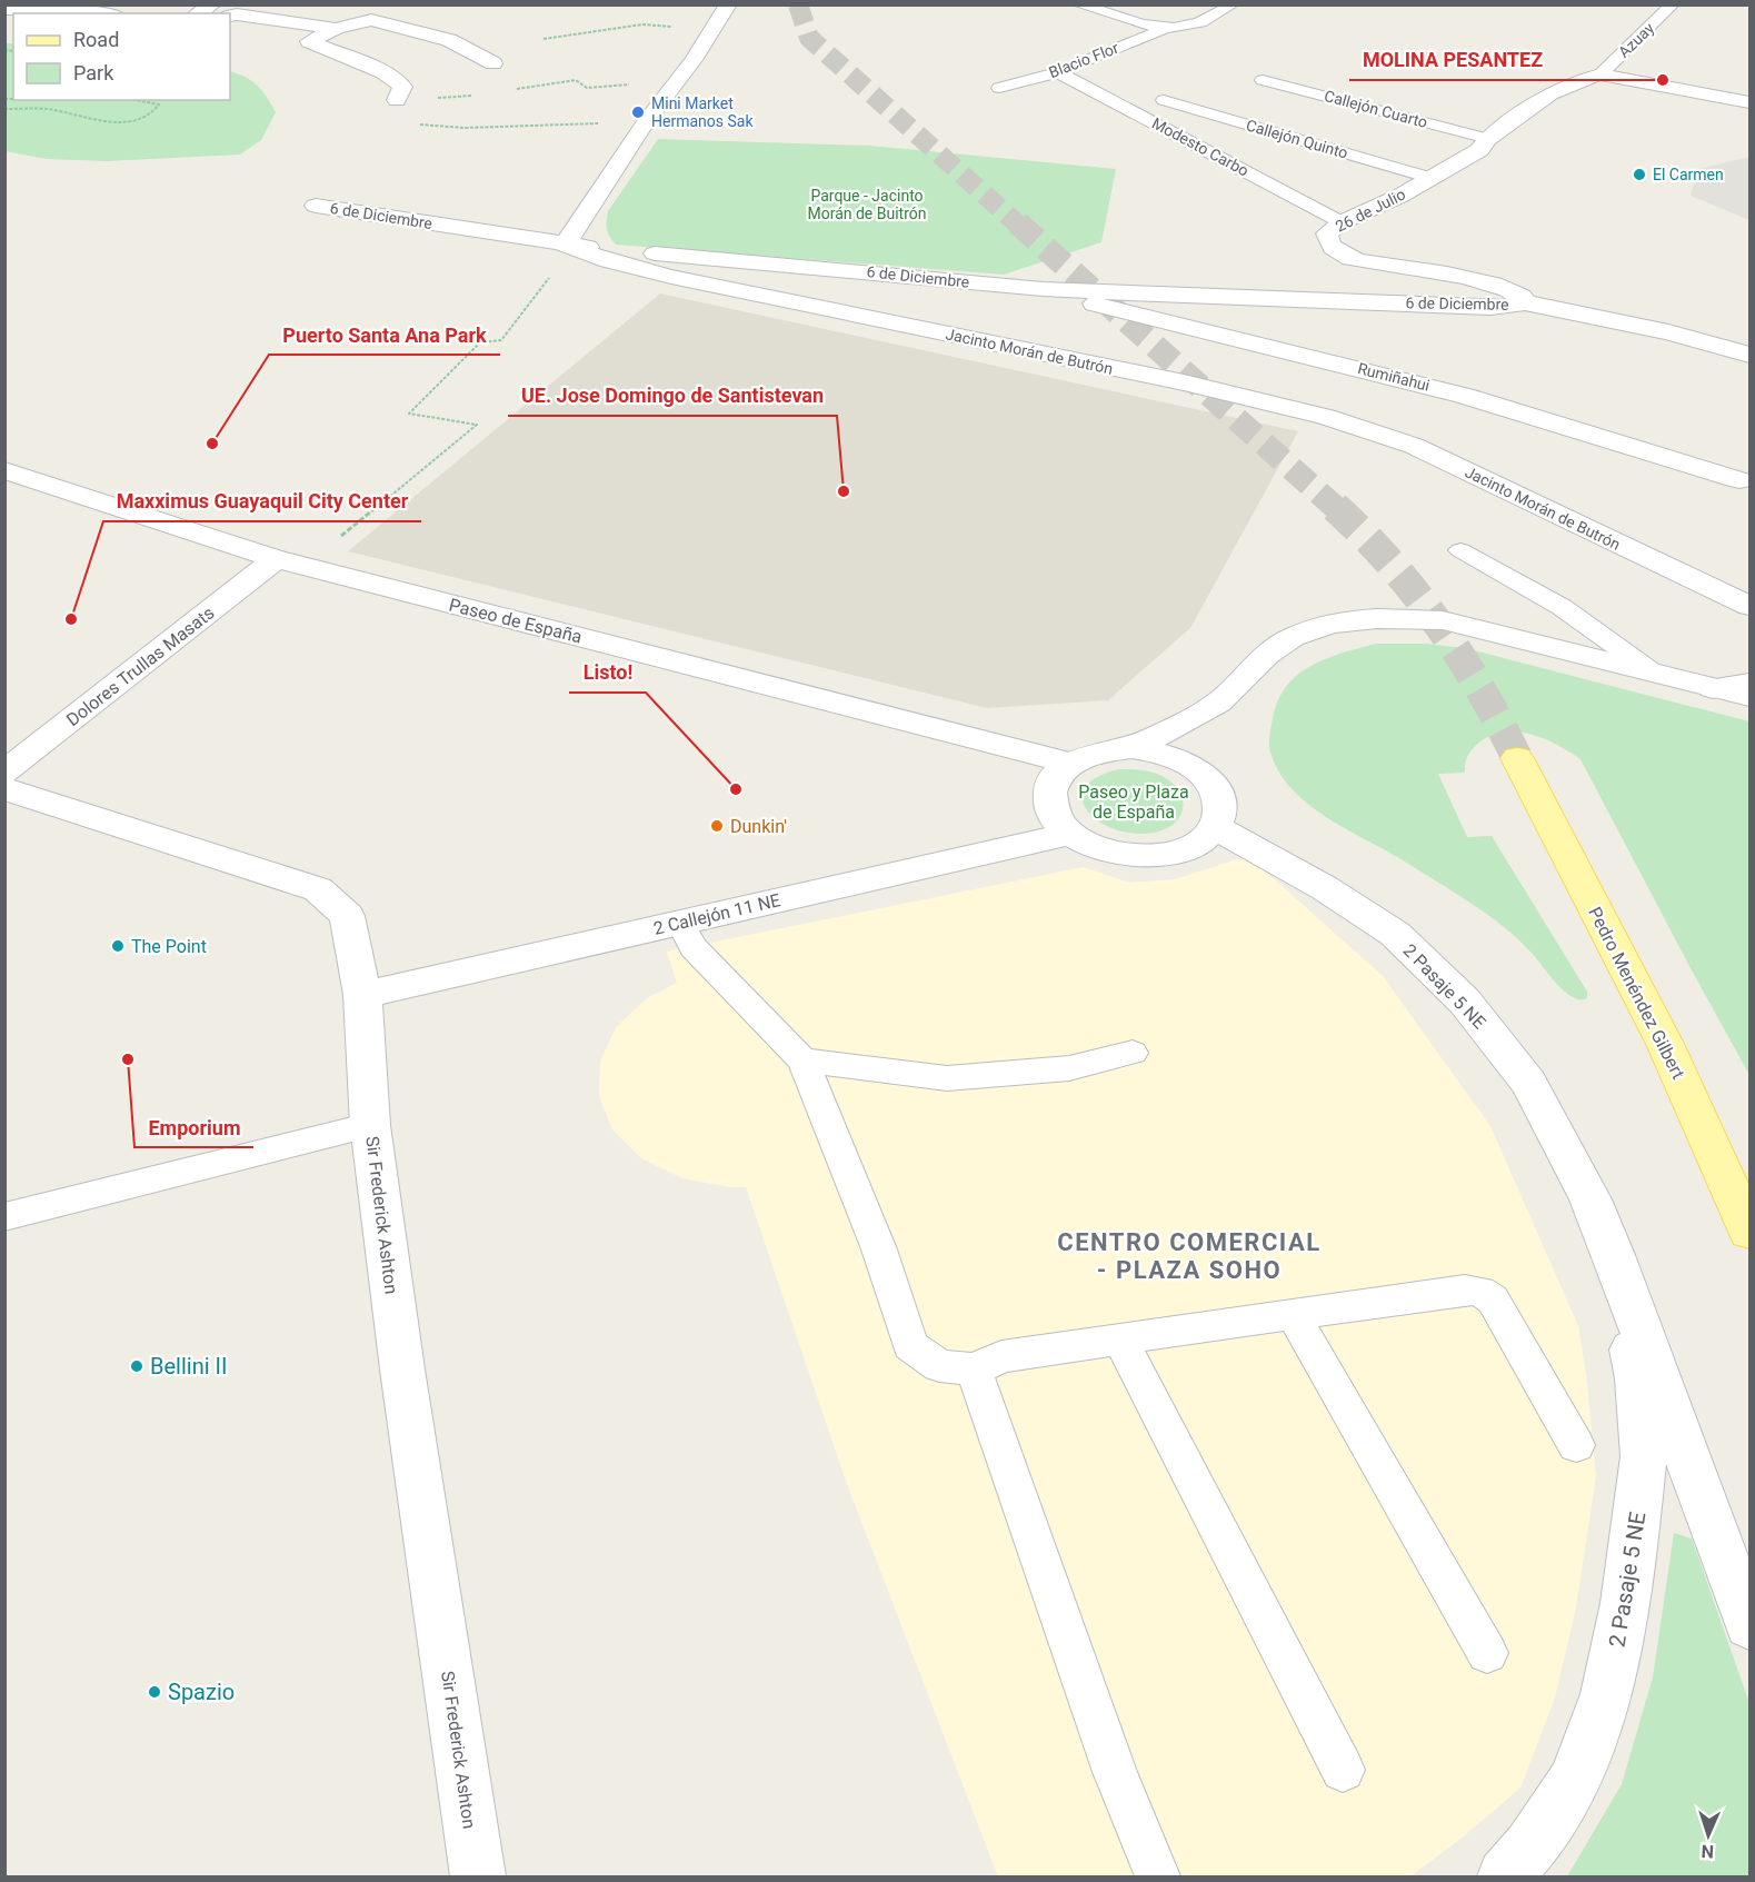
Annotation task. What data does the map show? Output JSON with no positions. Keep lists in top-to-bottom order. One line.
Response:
{"streets":{"main road":["Pedro Menéndez Gilbert"],"street":["26 de Julio","6 de Diciembre","Jacinto Morán de Butrón","Rumiñahui","Paseo de España","Dolores Trullas Masats","2 Callejón 11 NE","2 Pasaje 5 NE","Sir Frederick Ashton"],"lane":["Azuay","Blacio Flor","Callejón Cuarto","Callejón Quinto","Modesto Carbo"]},"crossings":[["Azuay","26 de Julio"],["Blacio Flor","Modesto Carbo"],["Callejón Cuarto","26 de Julio"],["Callejón Quinto","26 de Julio"],["Modesto Carbo","26 de Julio"],["26 de Julio","6 de Diciembre"],["6 de Diciembre","Jacinto Morán de Butrón"],["6 de Diciembre","Rumiñahui"],["Paseo de España","Dolores Trullas Masats"],["Paseo de España","2 Callejón 11 NE"],["Paseo de España","2 Pasaje 5 NE"],["2 Callejón 11 NE","2 Pasaje 5 NE"],["2 Callejón 11 NE","Sir Frederick Ashton"]],"districts":["CENTRO COMERCIAL - PLAZA SOHO"],"parks":["Parque - Jacinto Morán de Buitrón","Paseo y Plaza de España"],"places":["MOLINA PESANTEZ","Mini Market Hermanos Sak","El Carmen","Puerto Santa Ana Park","UE. Jose Domingo de Santistevan","Maxximus Guayaquil City Center","Listo!","Dunkin'","The Point","Emporium","Bellini II","Spazio"],"legend":["Road","Park"],"north":"bottom"}
